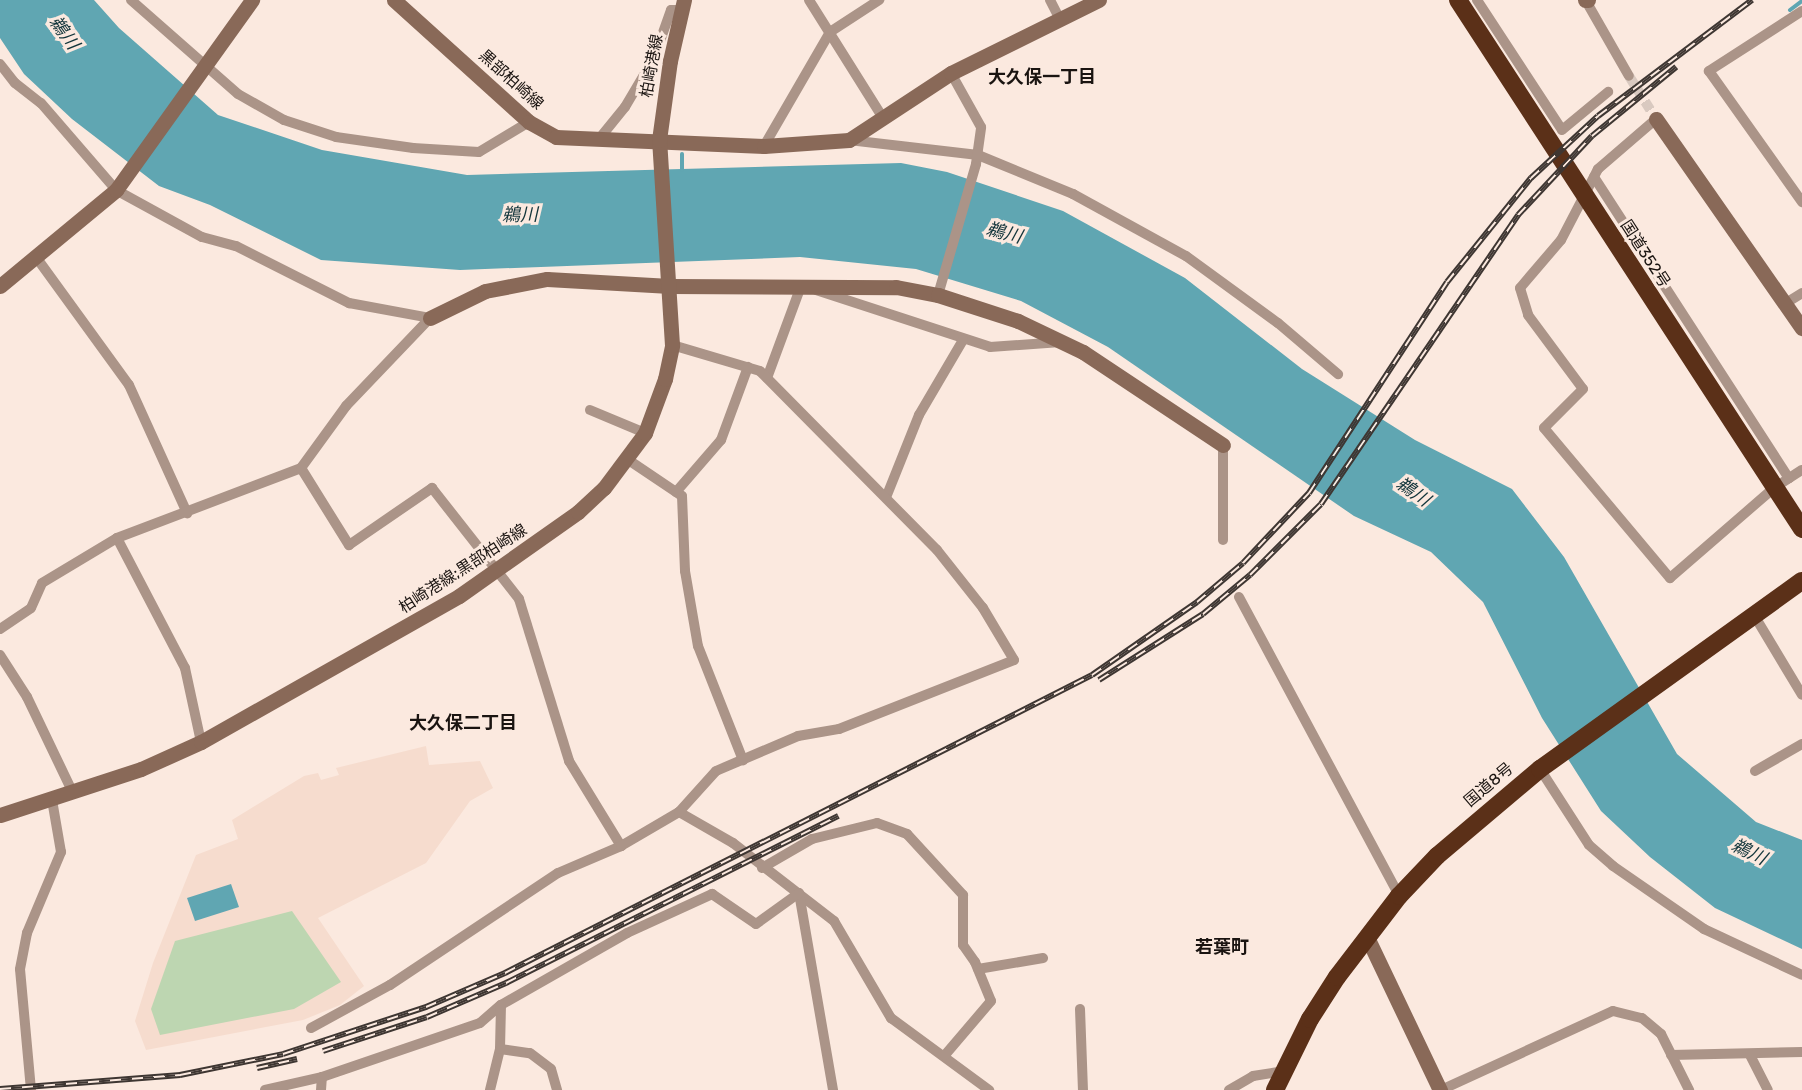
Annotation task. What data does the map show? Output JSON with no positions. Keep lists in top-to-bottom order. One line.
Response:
{"streets":{"highway":["国道352号","国道8号"],"street":["柏崎港線","黒部柏崎線","柏崎港線;黒部柏崎線"]},"crossings":[["柏崎港線","黒部柏崎線"],["柏崎港線","柏崎港線;黒部柏崎線"],["黒部柏崎線","柏崎港線;黒部柏崎線"]],"districts":["大久保一丁目","大久保二丁目","若葉町"],"water":["鵜川"]}
